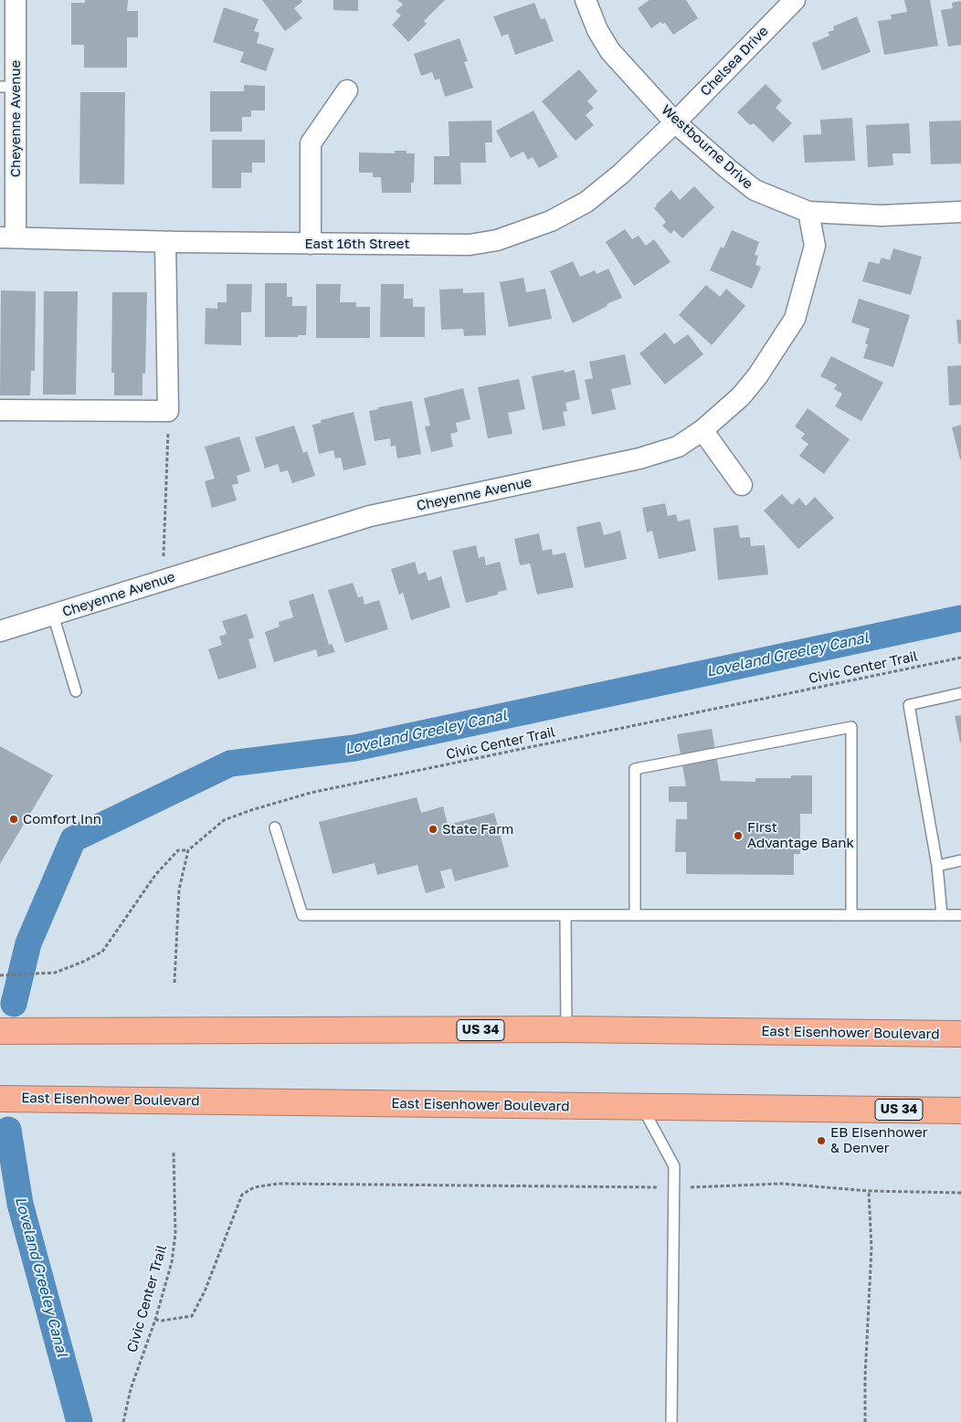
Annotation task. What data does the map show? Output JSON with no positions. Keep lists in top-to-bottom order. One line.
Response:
{"streets":{"highway":["US 34","East Eisenhower Boulevard"],"street":["Chelsea Drive","Cheyenne Avenue","Westbourne Drive","East 16th Street"],"path":["Civic Center Trail"]},"crossings":[["Chelsea Drive","Westbourne Drive"],["Chelsea Drive","East 16th Street"],["Cheyenne Avenue","Westbourne Drive"],["Cheyenne Avenue","East 16th Street"],["Westbourne Drive","East 16th Street"]],"water":["Loveland Greeley Canal"],"places":["Comfort Inn","State Farm","First Advantage Bank","EB Eisenhower & Denver"]}
